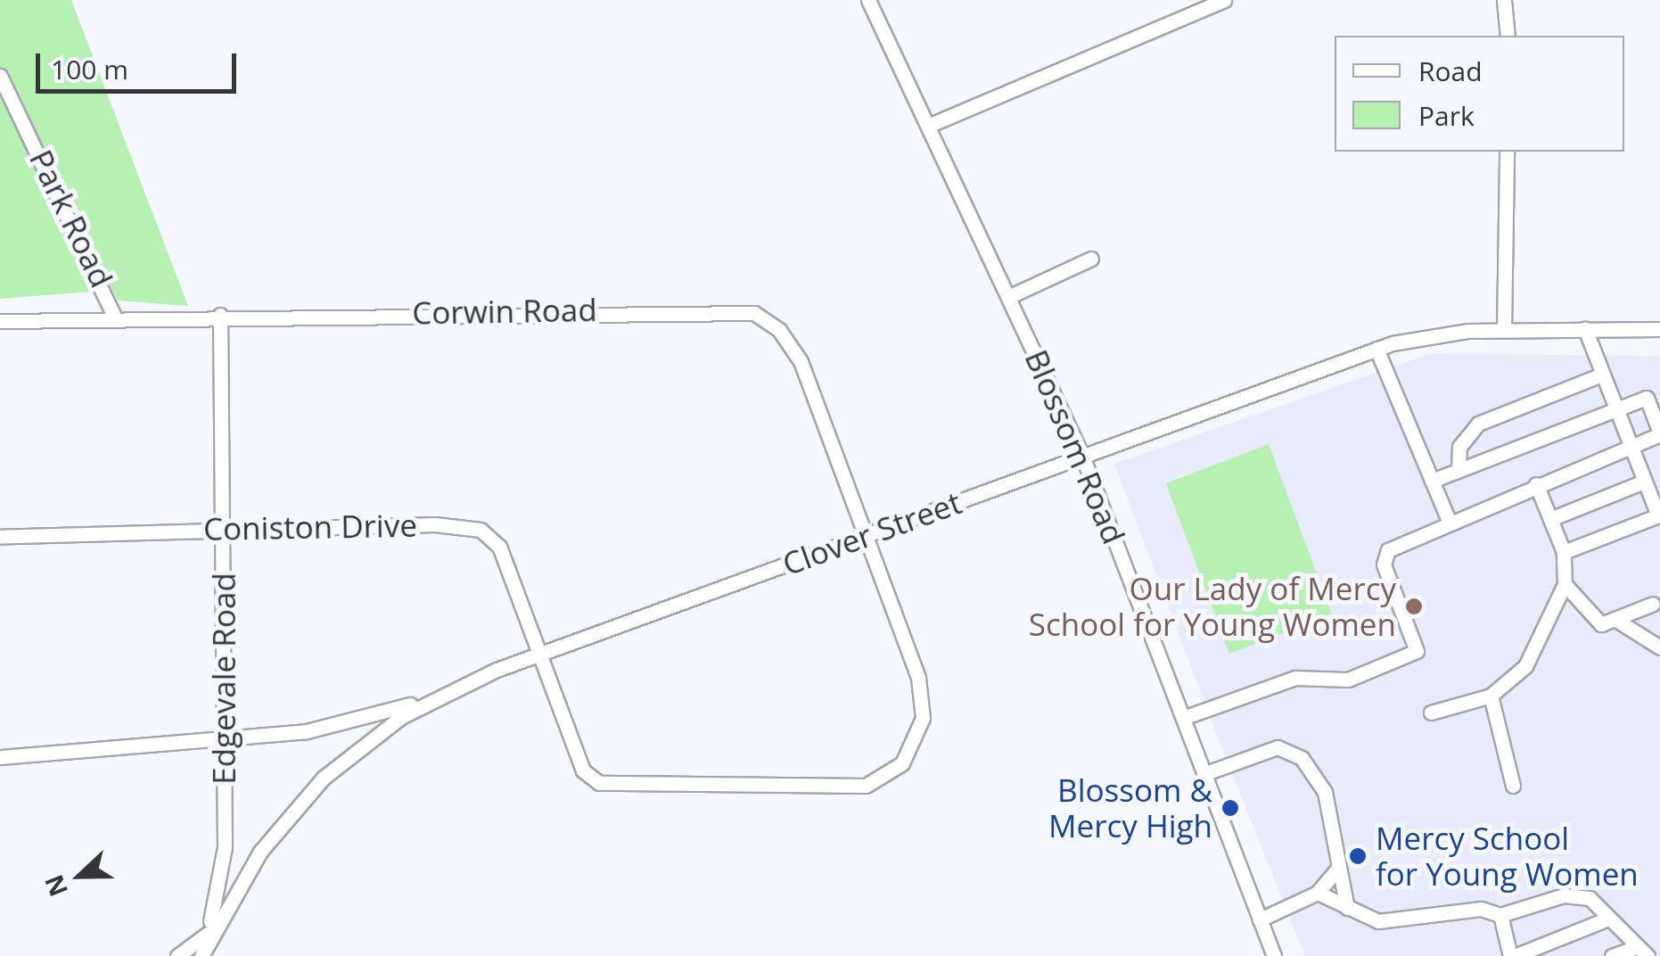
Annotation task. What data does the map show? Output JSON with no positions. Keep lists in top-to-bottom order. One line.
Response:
{"streets":{"street":["Park Road","Corwin Road","Blossom Road","Coniston Drive","Clover Street","Edgevale Road"]},"crossings":[["Park Road","Corwin Road"],["Corwin Road","Coniston Drive"],["Corwin Road","Clover Street"],["Corwin Road","Edgevale Road"],["Blossom Road","Clover Street"],["Coniston Drive","Clover Street"],["Coniston Drive","Edgevale Road"],["Clover Street","Edgevale Road"]],"places":["Our Lady of Mercy School for Young Women","Blossom & Mercy High","Mercy School for Young Women"],"legend":["Road","Park"],"scale_bar":"100 m","north":"left"}
